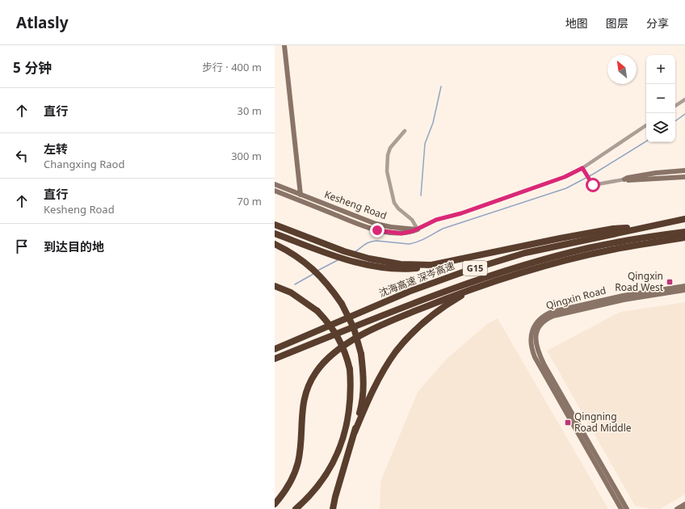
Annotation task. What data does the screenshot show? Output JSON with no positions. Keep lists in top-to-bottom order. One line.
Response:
{"streets":{"highway":["G15","沈海高速 深岑高速"],"street":["Kesheng Road","Qingxin Road"]},"places":{"transit":["Qingxin Road West","Qingning Road Middle"]},"north":"top left","page":{"header":"Atlasly","nav":["地图","图层","分享"],"heading":["5 分钟","步行 · 400 m"],"map_buttons":["+","−"],"list":[["直行","30 m"],["左转","Changxing Raod","300 m"],["直行","Kesheng Road","70 m"],"到达目的地"]}}
